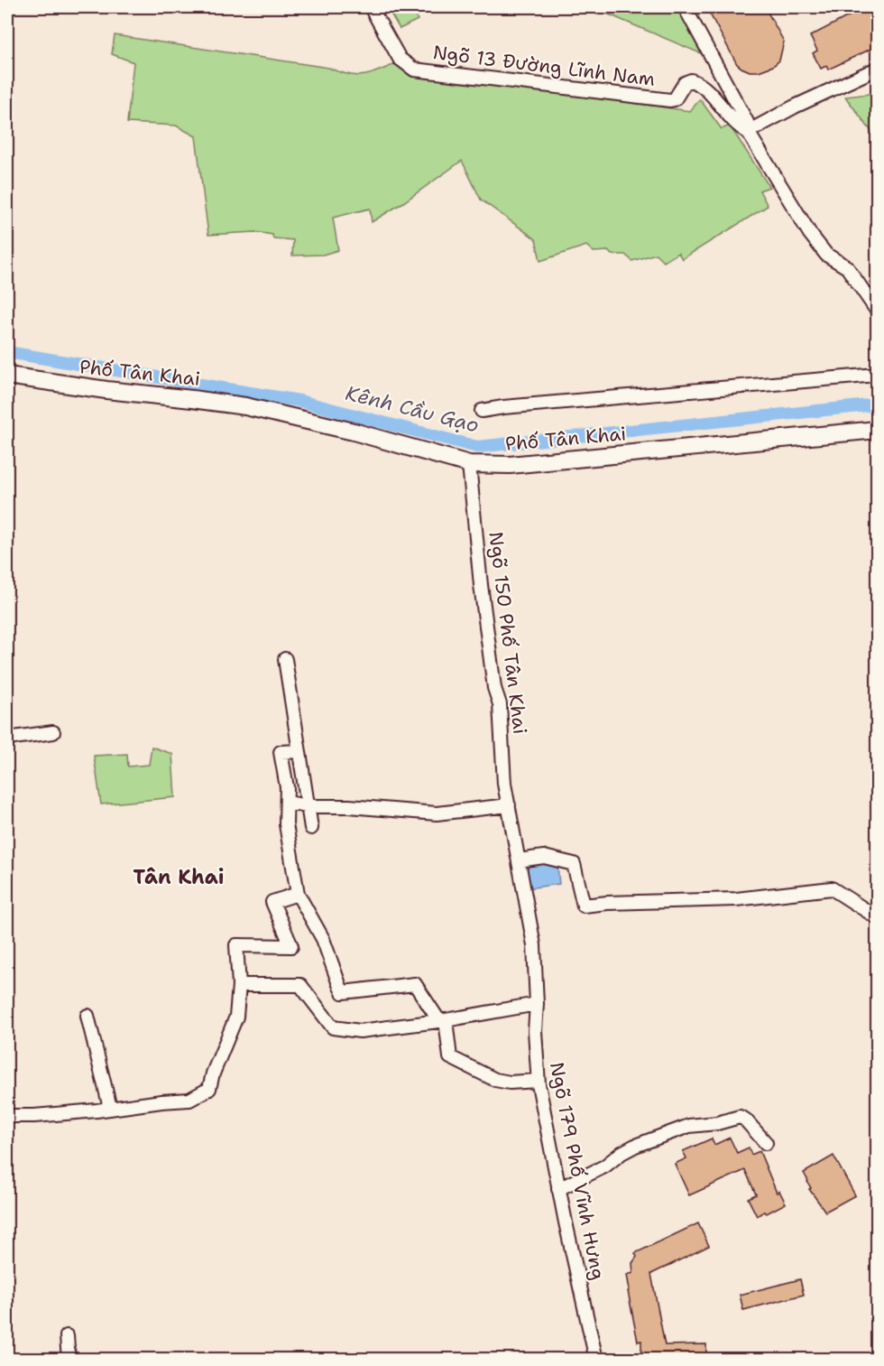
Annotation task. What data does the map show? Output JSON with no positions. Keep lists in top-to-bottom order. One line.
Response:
{"streets":{"street":["Ngõ 13 Đường Lĩnh Nam","Phố Tân Khai","Ngõ 150 Phố Tân Khai","Ngõ 179 Phố Vĩnh Hưng"]},"crossings":[["Phố Tân Khai","Ngõ 150 Phố Tân Khai"],["Ngõ 150 Phố Tân Khai","Ngõ 179 Phố Vĩnh Hưng"]],"districts":["Tân Khai"],"water":["Kênh Cầu Gạo"]}
